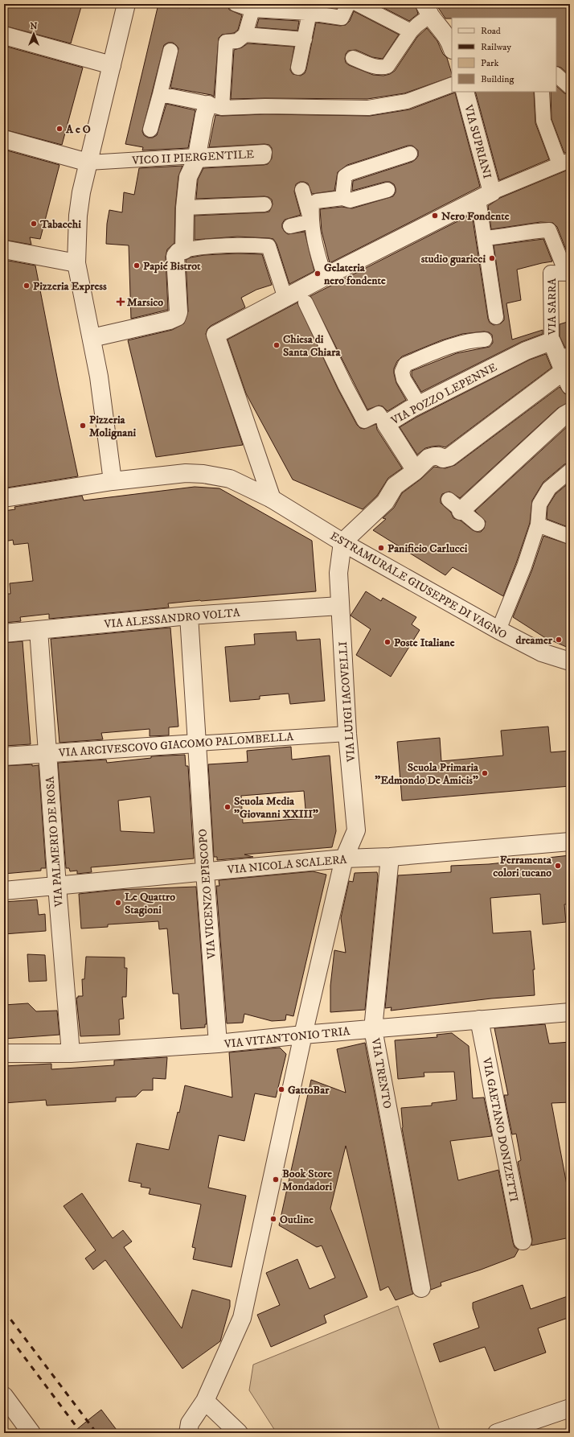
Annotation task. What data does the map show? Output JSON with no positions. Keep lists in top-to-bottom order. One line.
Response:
{"streets":{"street":["VIA SUPRIANI","VICO II PIERGENTILE","VIA SARRA","VIA POZZO LEPENNE","ESTRAMURALE GIUSEPPE DI VAGNO","VIA ALESSANDRO VOLTA","VIA LUIGI IACOVELLI","VIA ARCIVESCOVO GIACOMO PALOMBELLA","VIA PALMERIO DE ROSA","VIA NICOLA SCALERA","VIA VICENZO EPISCOPO","VIA VITANTONIO TRIA","VIA TRENTO","VIA GAETANO DONIZETTI"]},"crossings":[["VIA SARRA","VIA POZZO LEPENNE"],["ESTRAMURALE GIUSEPPE DI VAGNO","VIA LUIGI IACOVELLI"],["VIA ALESSANDRO VOLTA","VIA LUIGI IACOVELLI"],["VIA ALESSANDRO VOLTA","VIA PALMERIO DE ROSA"],["VIA ALESSANDRO VOLTA","VIA VICENZO EPISCOPO"],["VIA LUIGI IACOVELLI","VIA ARCIVESCOVO GIACOMO PALOMBELLA"],["VIA LUIGI IACOVELLI","VIA NICOLA SCALERA"],["VIA LUIGI IACOVELLI","VIA VITANTONIO TRIA"],["VIA ARCIVESCOVO GIACOMO PALOMBELLA","VIA PALMERIO DE ROSA"],["VIA ARCIVESCOVO GIACOMO PALOMBELLA","VIA VICENZO EPISCOPO"],["VIA PALMERIO DE ROSA","VIA NICOLA SCALERA"],["VIA PALMERIO DE ROSA","VIA VITANTONIO TRIA"],["VIA NICOLA SCALERA","VIA VICENZO EPISCOPO"],["VIA NICOLA SCALERA","VIA TRENTO"],["VIA VICENZO EPISCOPO","VIA VITANTONIO TRIA"],["VIA VITANTONIO TRIA","VIA TRENTO"],["VIA VITANTONIO TRIA","VIA GAETANO DONIZETTI"]],"places":{"other":["A e O","Nero Fondente","Tabacchi","studio guaricci","Papié Bistrot","Gelateria nero fondente","Pizzeria Express","Chiesa di Santa Chiara","Pizzeria Molignani","Panificio Carlucci","dreamer","Poste Italiane","Scuola Primaria \"Edmondo De Amicis\"","Scuola Media \"Giovanni XXIII\"","Ferramenta colori tucano","Le Quattro Stagioni","GattoBar","Book Store Mondadori","Outline"],"health":["Marsico"]},"legend":["Road","Railway","Park","Building"],"north":"top"}
